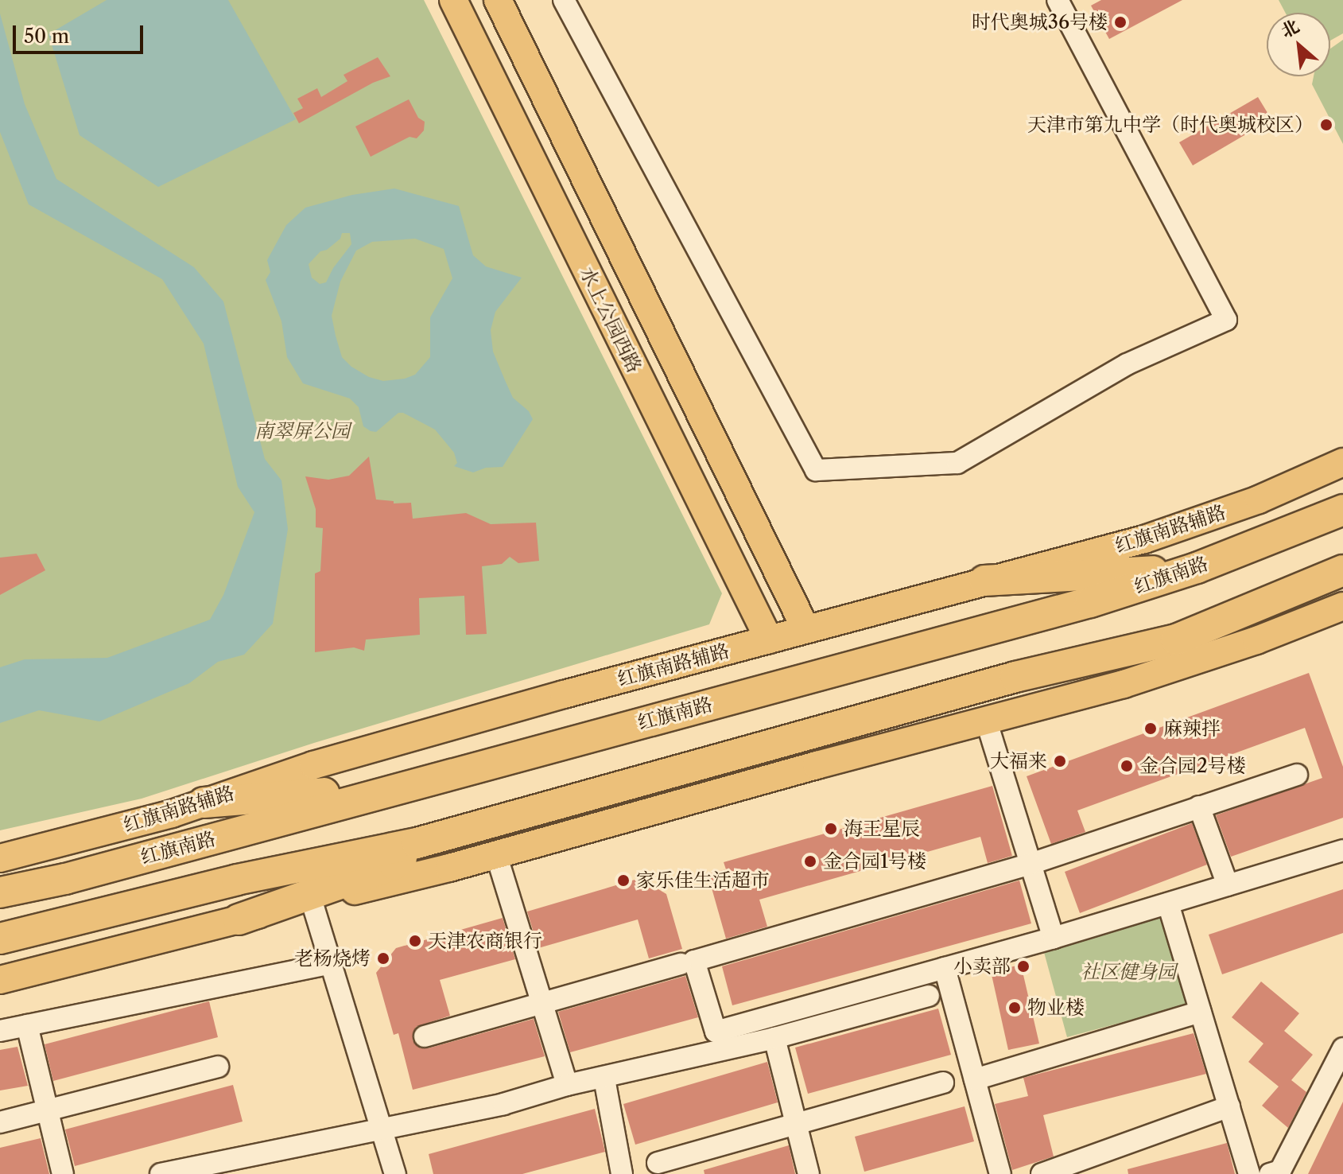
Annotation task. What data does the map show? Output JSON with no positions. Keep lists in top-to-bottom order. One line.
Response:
{"streets":{"highway":["红旗南路"],"main road":["水上公园西路","红旗南路辅路"]},"crossings":[["水上公园西路","红旗南路辅路"]],"parks":["南翠屏公园","社区健身园"],"places":["时代奥城36号楼","天津市第九中学（时代奥城校区）","麻辣拌","大福来","金合园2号楼","海王星辰","金合园1号楼","家乐佳生活超市","天津农商银行","老杨烧烤","小卖部","物业楼"],"scale_bar":"50 m","north":"top left"}
